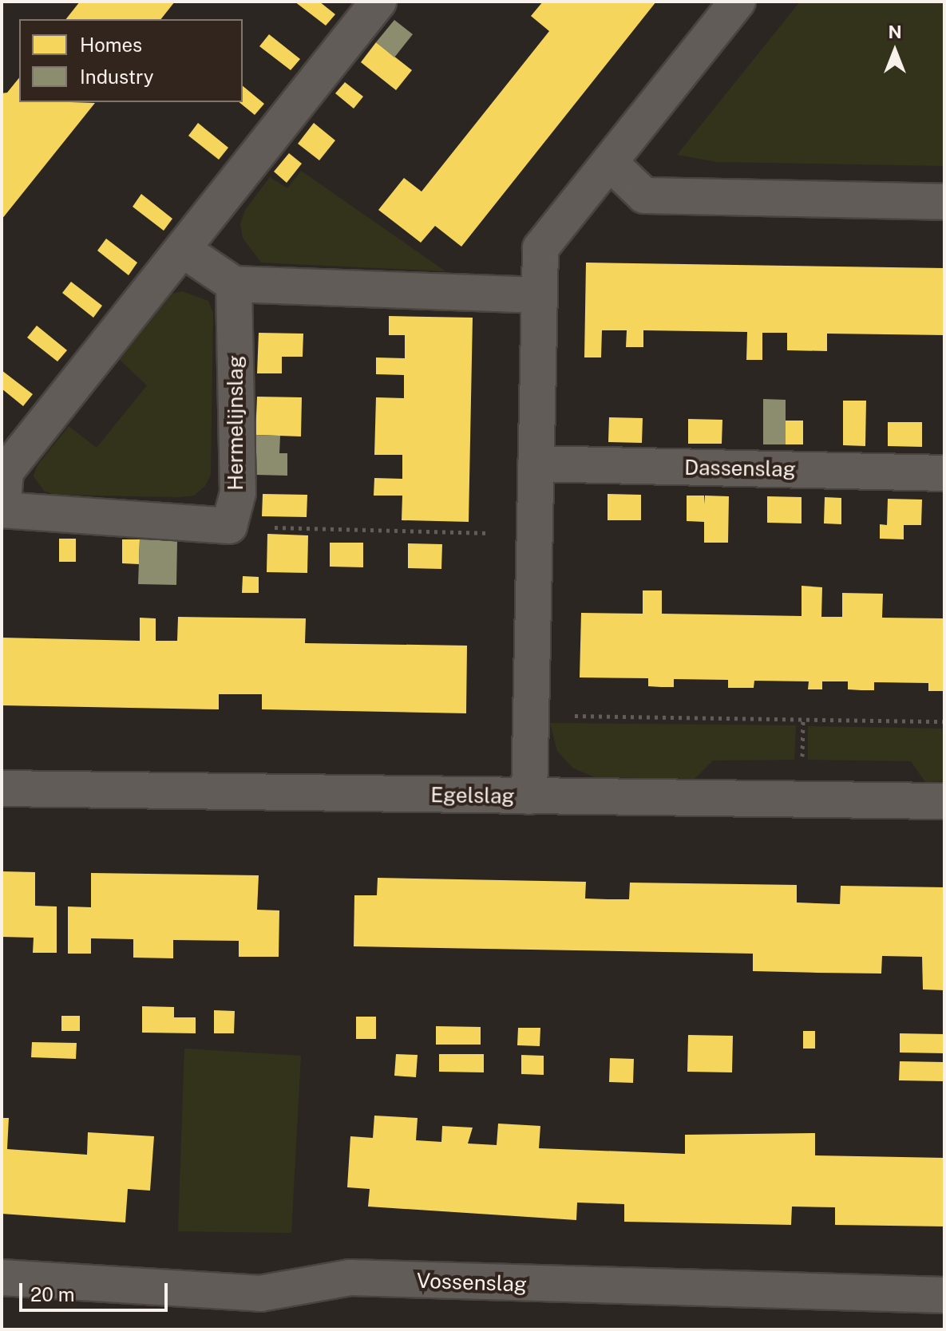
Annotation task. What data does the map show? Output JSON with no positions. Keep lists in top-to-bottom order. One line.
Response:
{"streets":{"street":["Hermelijnslag","Dassenslag","Egelslag","Vossenslag"]},"legend":["Homes","Industry"],"scale_bar":"20 m","north":"top"}
